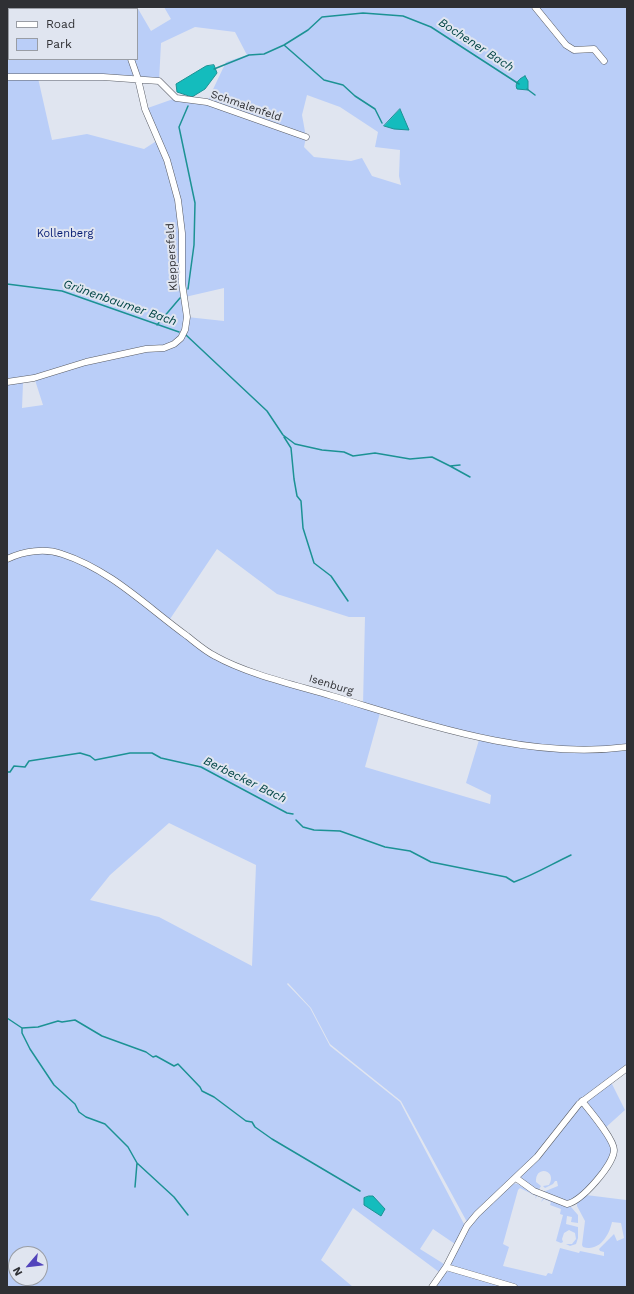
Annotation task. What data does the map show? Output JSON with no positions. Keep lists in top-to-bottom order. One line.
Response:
{"streets":{"street":["Schmalenfeld","Kleppersfeld","Isenburg"]},"crossings":[["Schmalenfeld","Kleppersfeld"]],"water":["Bochener Bach","Grünenbaumer Bach","Berbecker Bach"],"parks":["Kollenberg"],"legend":["Road","Park"],"north":"bottom left"}
